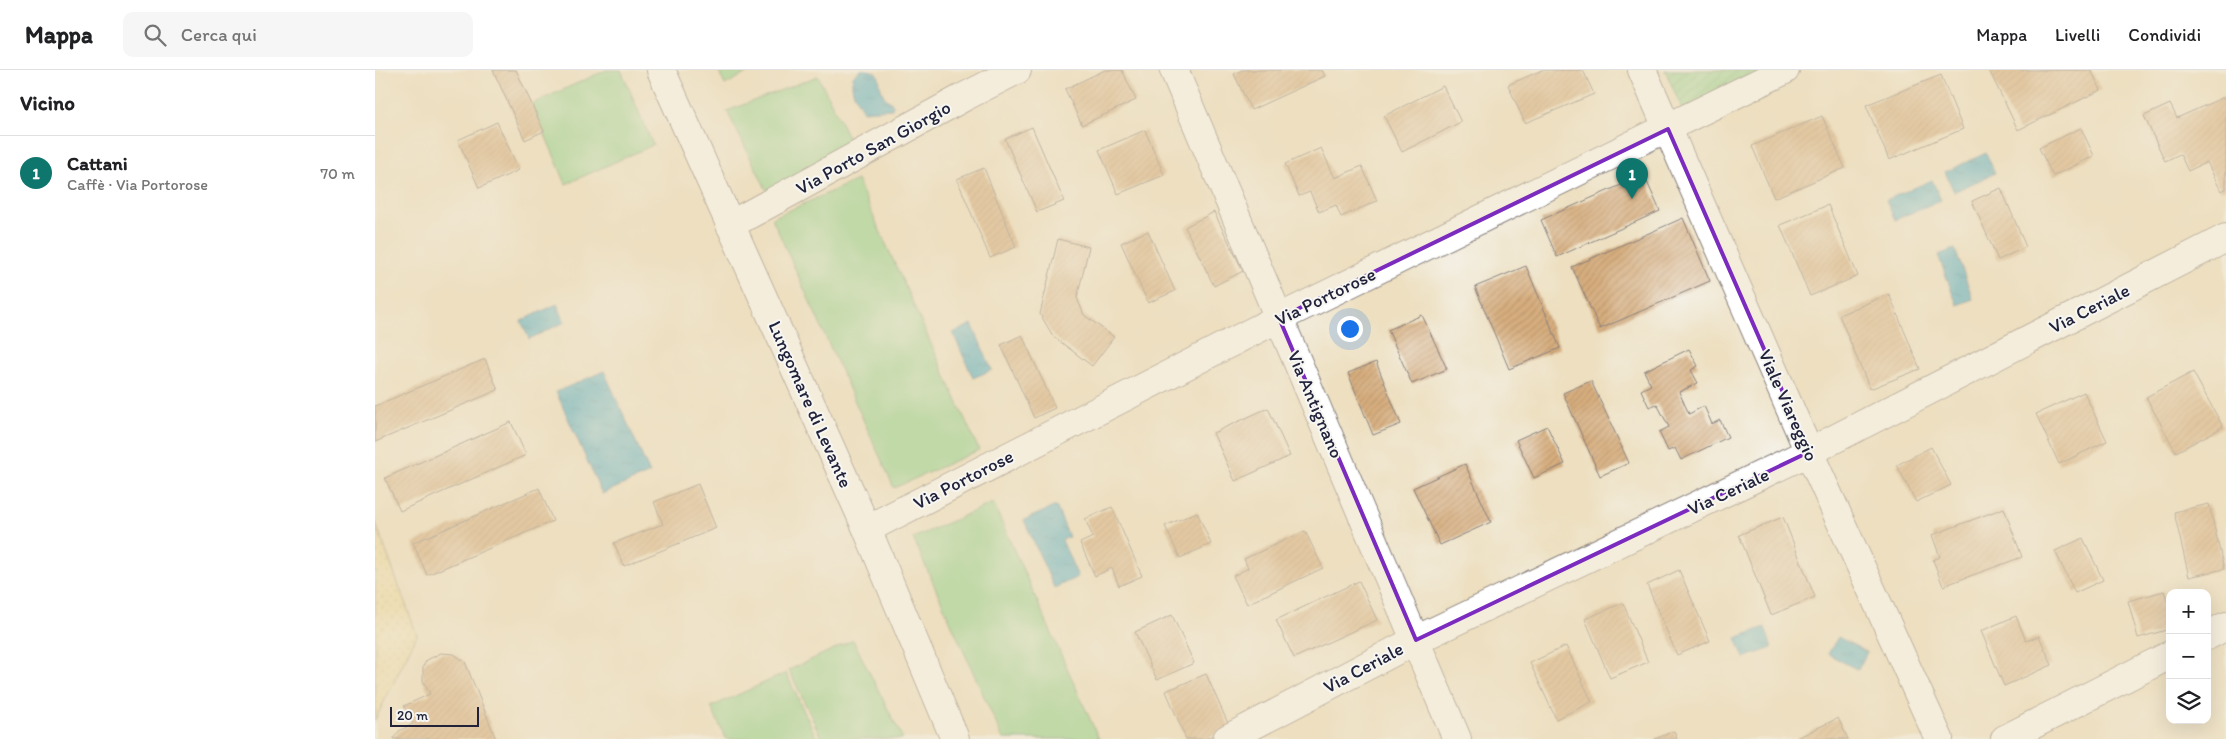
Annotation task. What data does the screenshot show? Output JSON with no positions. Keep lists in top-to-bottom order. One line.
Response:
{"streets":{"street":["Via Porto San Giorgio","Via Portorose","Via Ceriale","Lungomare di Levante","Via Antignano","Viale Viareggio"]},"crossings":[["Via Porto San Giorgio","Lungomare di Levante"],["Via Portorose","Lungomare di Levante"],["Via Portorose","Via Antignano"],["Via Portorose","Viale Viareggio"],["Via Ceriale","Via Antignano"],["Via Ceriale","Viale Viareggio"]],"scale_bar":"20 m","page":{"header":"Mappa","search":"Cerca qui","nav":["Mappa","Livelli","Condividi"],"heading":"Vicino","list":[{"mark":"1","name":"Cattani","note":"Caffè · Via Portorose","value":"70 m"}],"pins":"1","map_buttons":["+","−"],"scale":"20 m"}}
